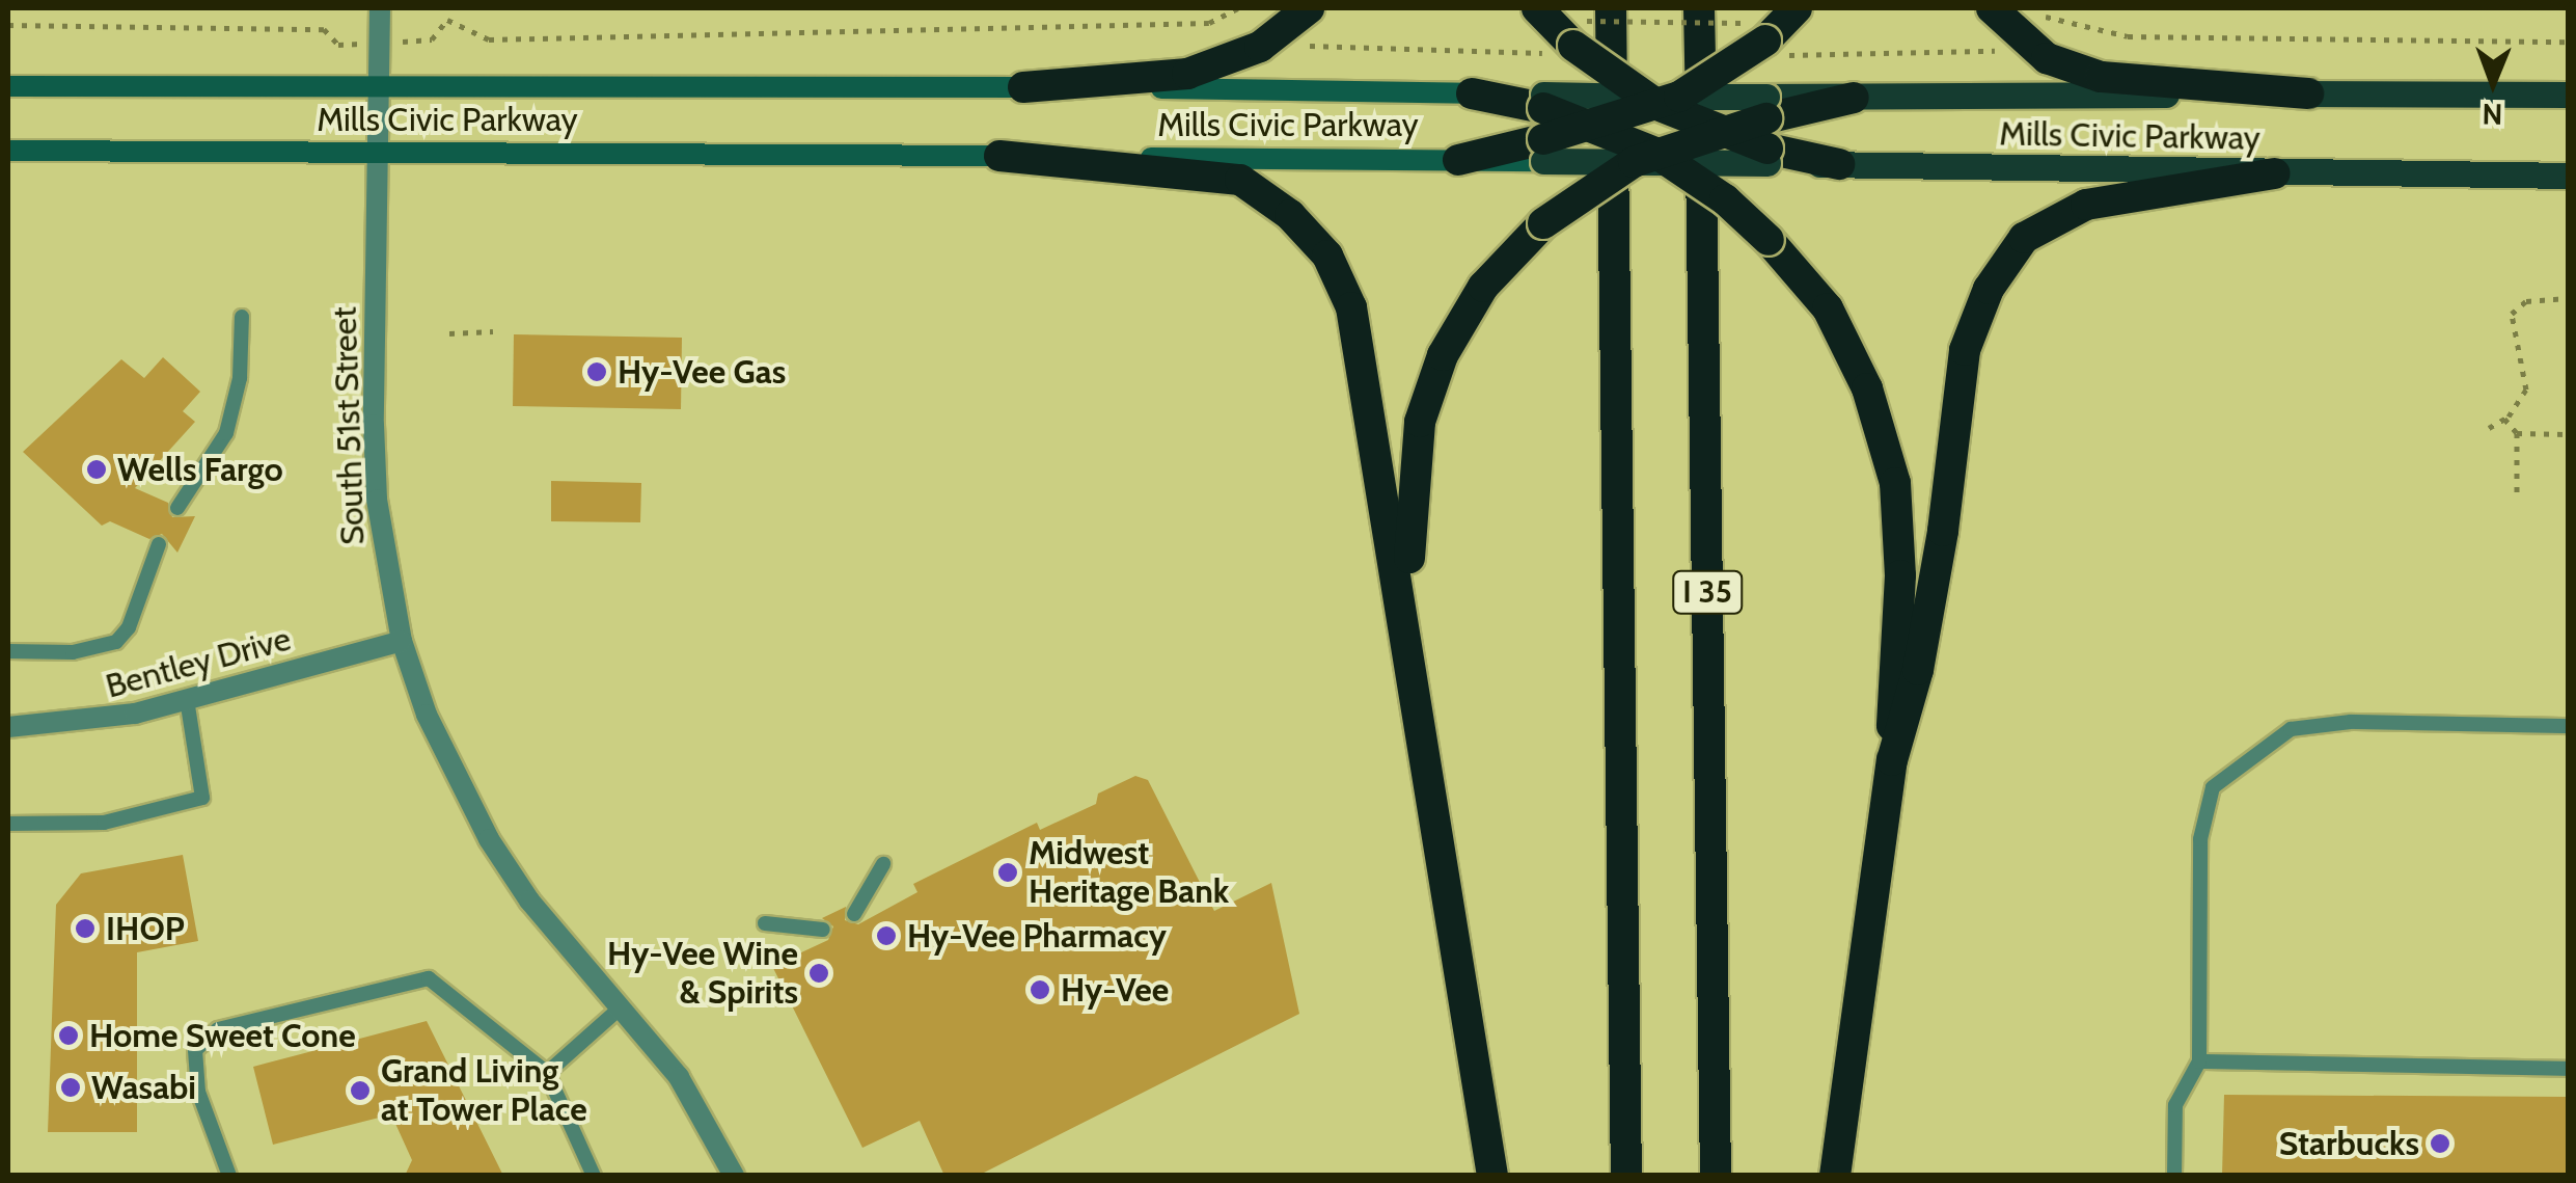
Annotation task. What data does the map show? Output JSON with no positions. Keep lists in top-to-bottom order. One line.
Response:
{"streets":{"highway":["I 35"],"main road":["Mills Civic Parkway"],"street":["South 51st Street","Bentley Drive"]},"crossings":[["Mills Civic Parkway","South 51st Street"],["South 51st Street","Bentley Drive"]],"places":["Hy-Vee Gas","Wells Fargo","Midwest Heritage Bank","IHOP","Hy-Vee Pharmacy","Hy-Vee Wine & Spirits","Hy-Vee","Home Sweet Cone","Wasabi","Grand Living at Tower Place","Starbucks"],"north":"bottom"}
